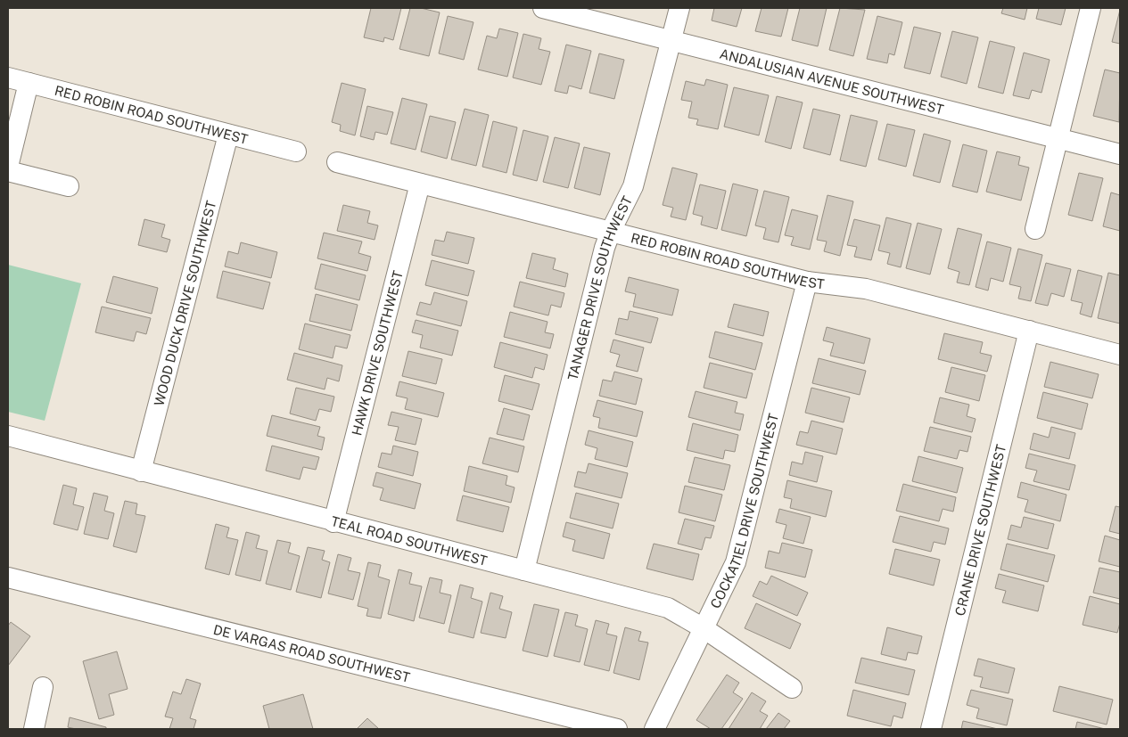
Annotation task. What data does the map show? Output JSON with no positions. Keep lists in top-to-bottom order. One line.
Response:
{"streets":{"street":["ANDALUSIAN AVENUE SOUTHWEST","RED ROBIN ROAD SOUTHWEST","TANAGER DRIVE SOUTHWEST","WOOD DUCK DRIVE SOUTHWEST","HAWK DRIVE SOUTHWEST","COCKATIEL DRIVE SOUTHWEST","CRANE DRIVE SOUTHWEST","TEAL ROAD SOUTHWEST","DE VARGAS ROAD SOUTHWEST"]},"crossings":[["ANDALUSIAN AVENUE SOUTHWEST","TANAGER DRIVE SOUTHWEST"],["RED ROBIN ROAD SOUTHWEST","TANAGER DRIVE SOUTHWEST"],["RED ROBIN ROAD SOUTHWEST","WOOD DUCK DRIVE SOUTHWEST"],["RED ROBIN ROAD SOUTHWEST","HAWK DRIVE SOUTHWEST"],["RED ROBIN ROAD SOUTHWEST","COCKATIEL DRIVE SOUTHWEST"],["RED ROBIN ROAD SOUTHWEST","CRANE DRIVE SOUTHWEST"],["TANAGER DRIVE SOUTHWEST","TEAL ROAD SOUTHWEST"],["WOOD DUCK DRIVE SOUTHWEST","TEAL ROAD SOUTHWEST"],["HAWK DRIVE SOUTHWEST","TEAL ROAD SOUTHWEST"],["COCKATIEL DRIVE SOUTHWEST","TEAL ROAD SOUTHWEST"]]}
